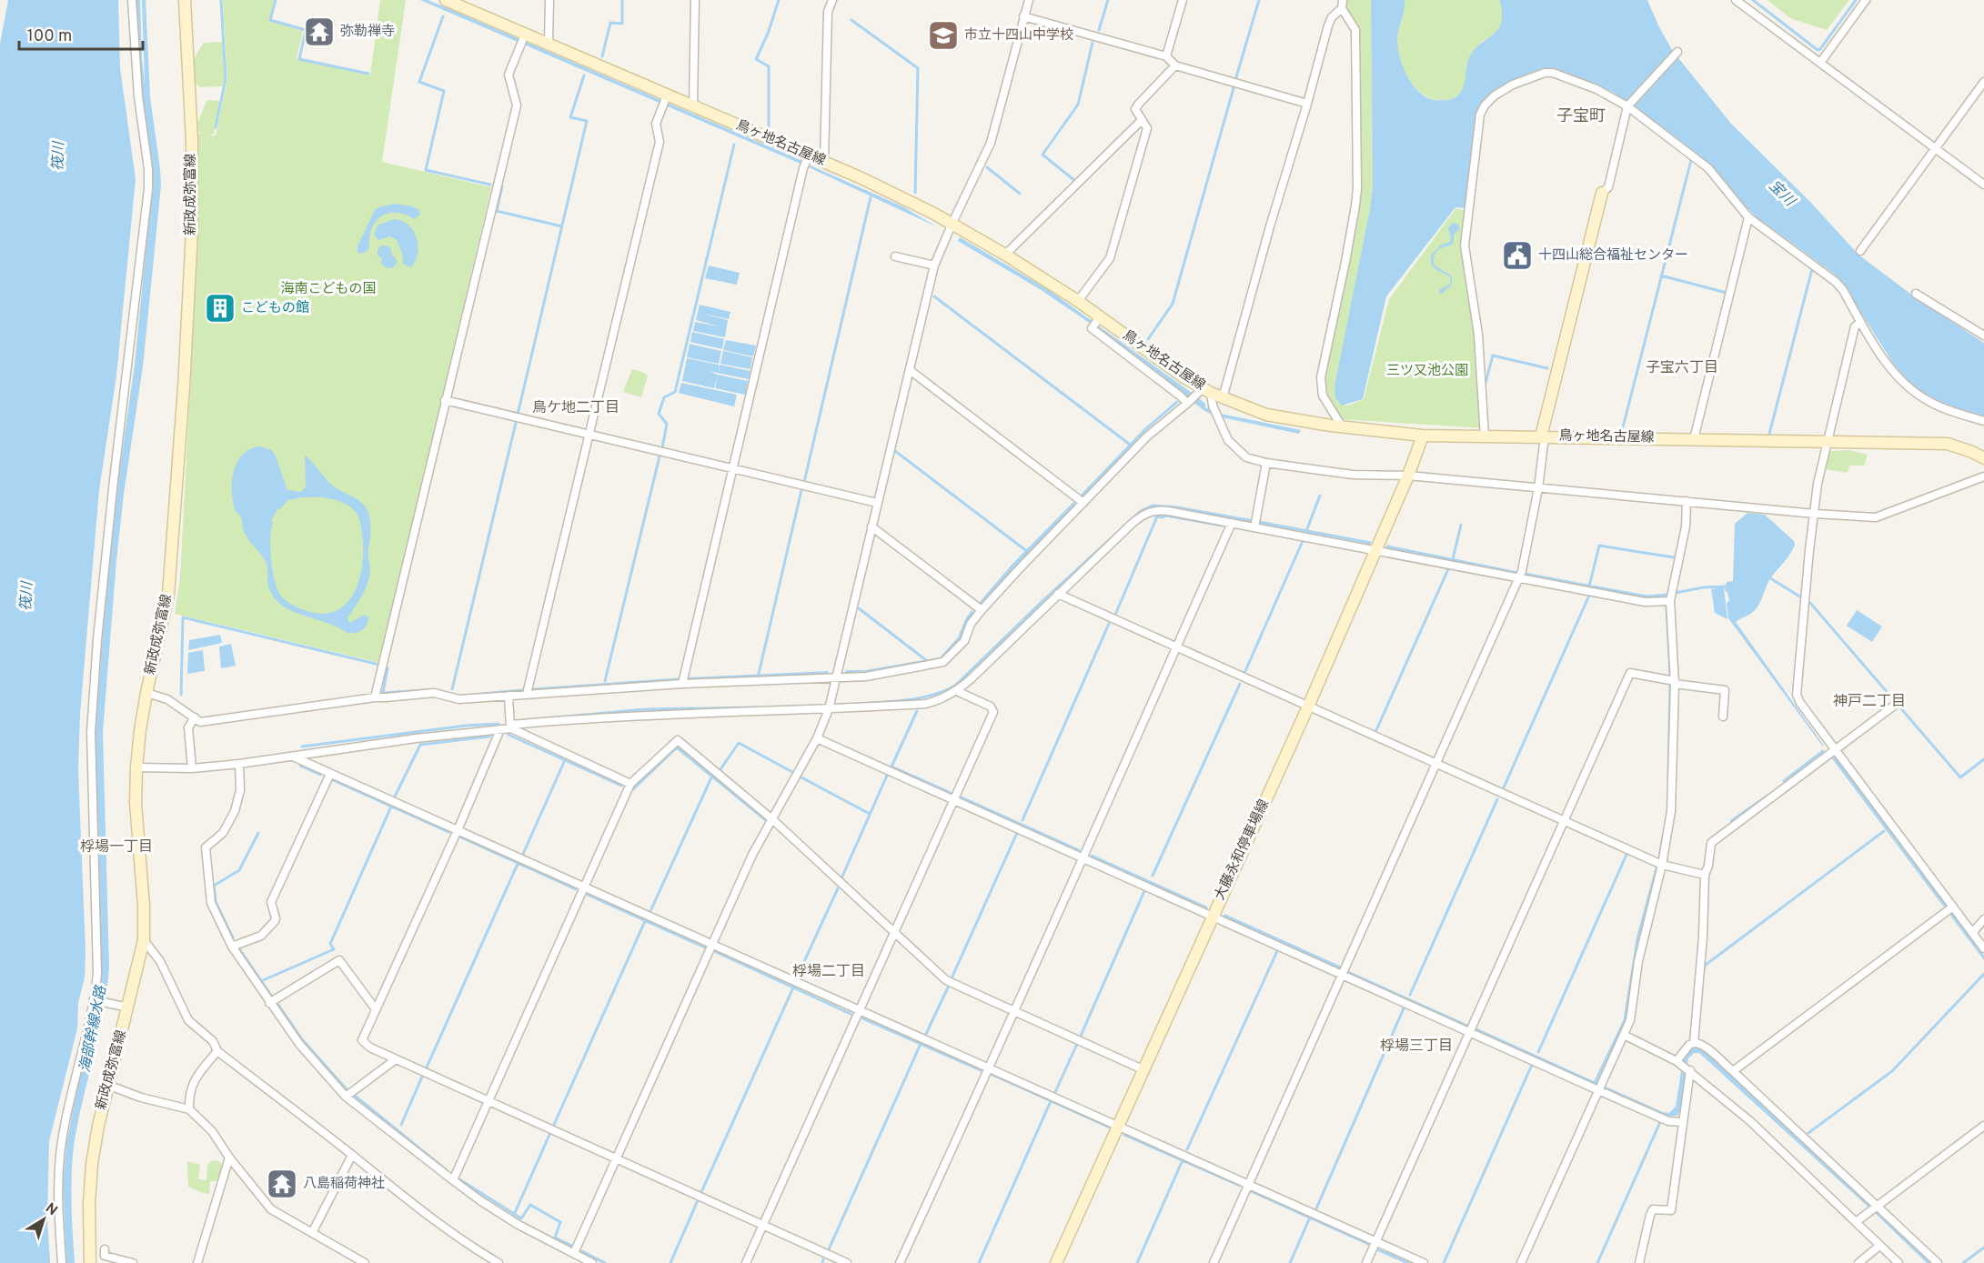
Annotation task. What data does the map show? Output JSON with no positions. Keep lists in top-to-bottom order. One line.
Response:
{"streets":{"main road":["鳥ヶ地名古屋線","新政成弥富線","大藤永和停車場線"]},"crossings":[["鳥ヶ地名古屋線","大藤永和停車場線"]],"districts":["子宝町","子宝六丁目","鳥ケ地二丁目","神戸二丁目","桴場一丁目","桴場二丁目","桴場三丁目"],"water":["筏川","宝川","海部幹線水路"],"parks":["海南こどもの国","三ツ又池公園"],"places":{"temple":["弥勒禅寺","八島稲荷神社"],"school or university":["市立十四山中学校"],"public building":["十四山総合福祉センター"],"building":["こどもの館"]},"scale_bar":"100 m","north":"top right"}
